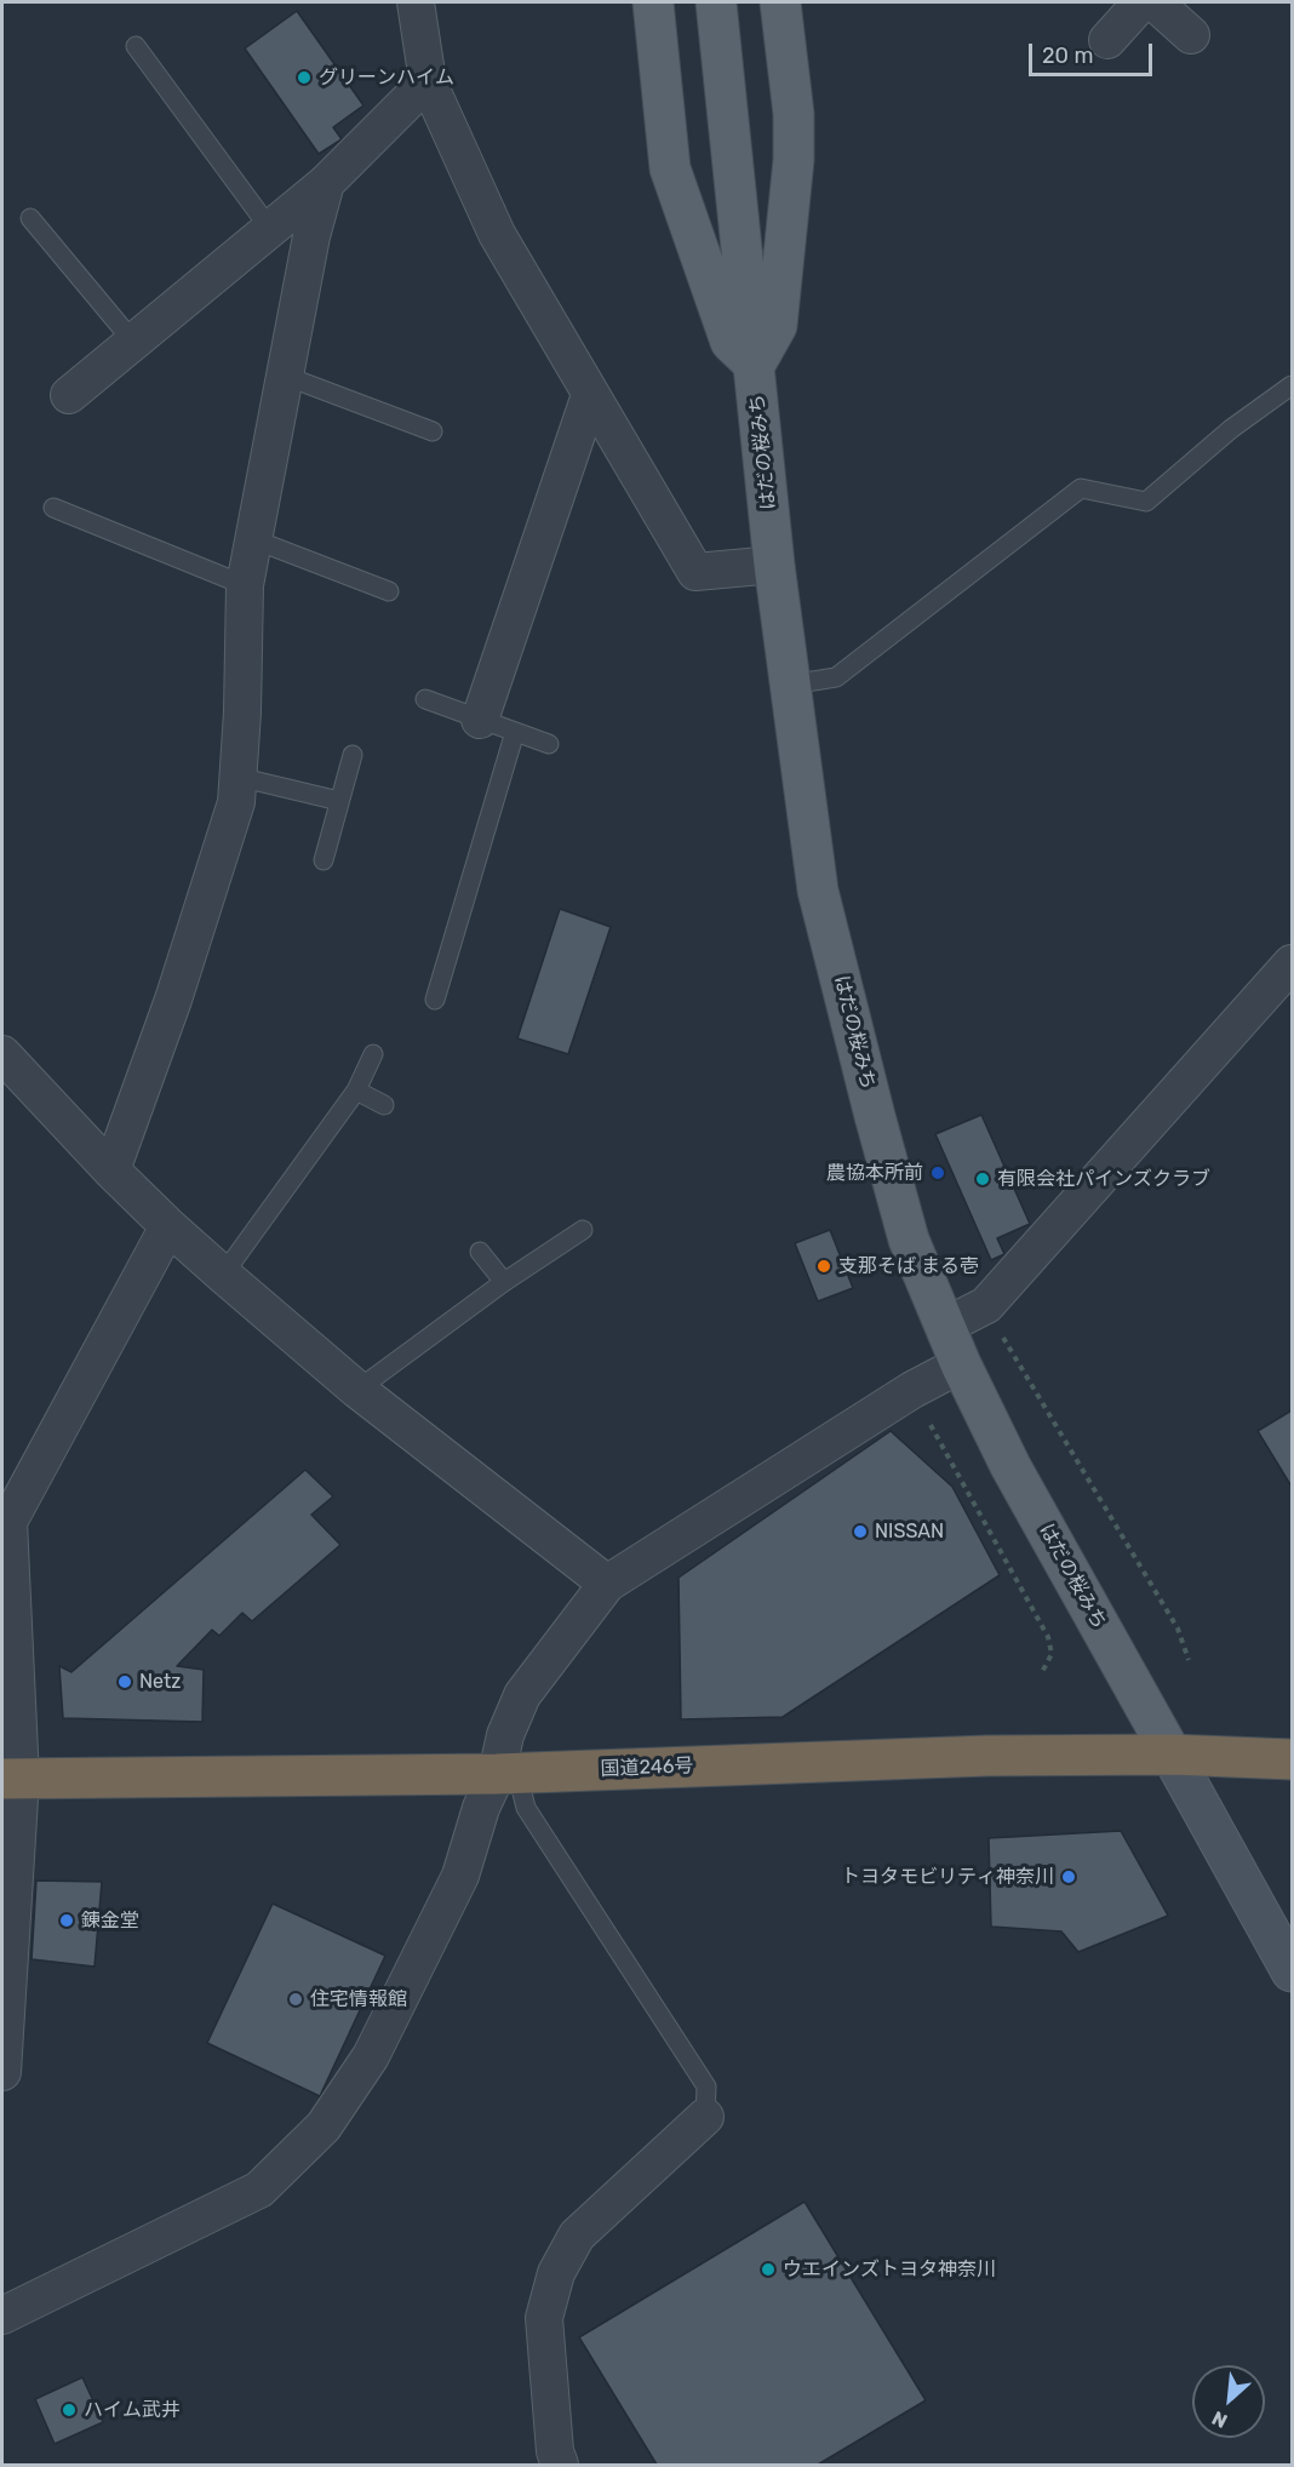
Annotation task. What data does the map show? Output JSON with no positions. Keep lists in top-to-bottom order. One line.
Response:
{"streets":{"highway":["国道246号"],"main road":["はだの桜みち"]},"crossings":[["はだの桜みち","国道246号"]],"places":["グリーンハイム","農協本所前","有限会社パインズクラブ","支那そば まる壱","NISSAN","Netz","トヨタモビリティ神奈川","錬金堂","住宅情報館","ウエインズトヨタ神奈川","ハイム武井"],"scale_bar":"20 m","north":"bottom left"}
